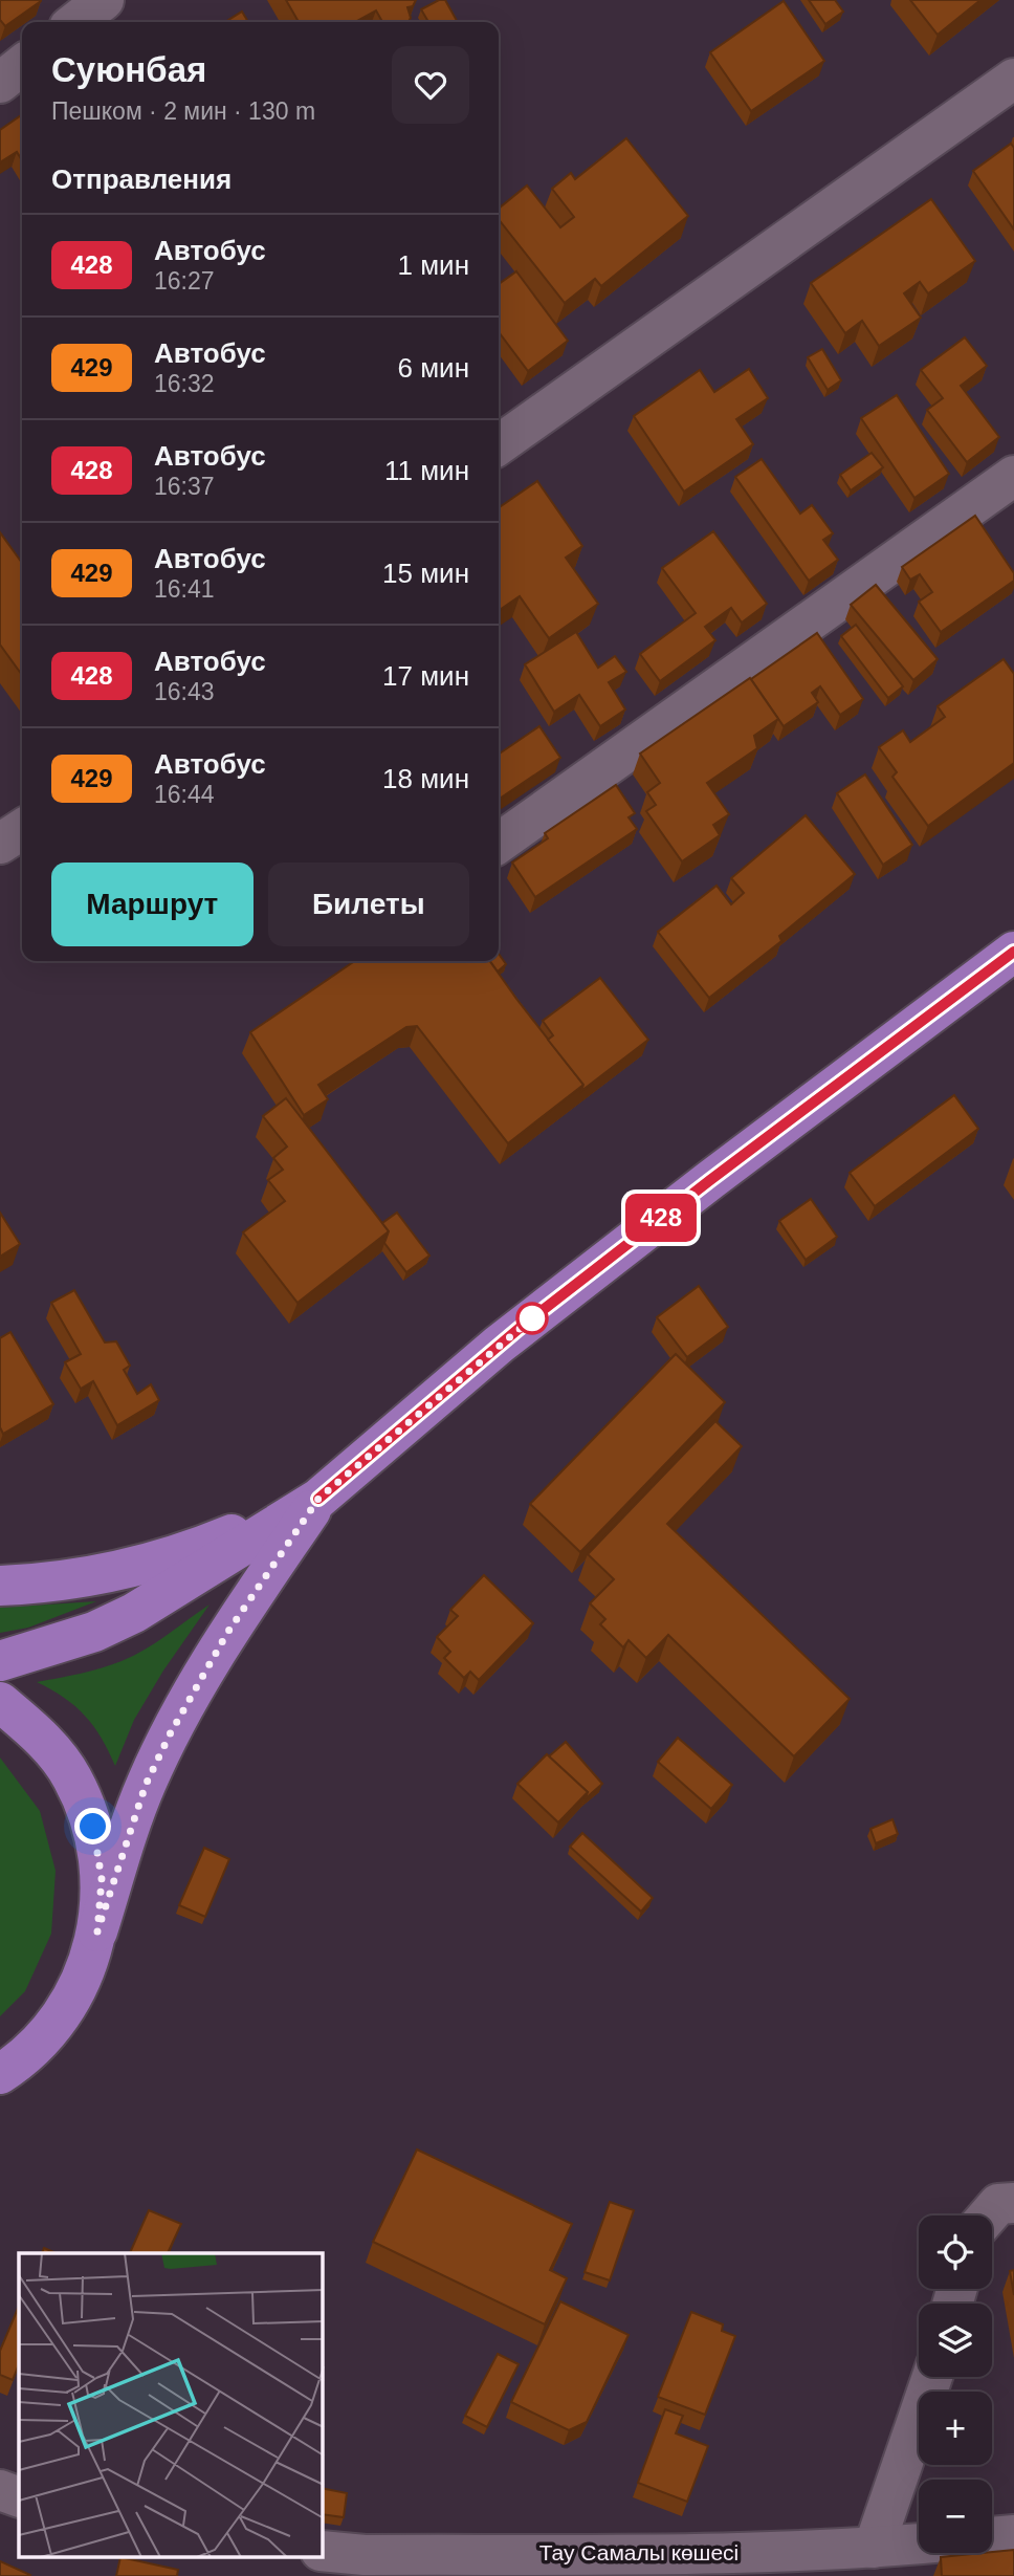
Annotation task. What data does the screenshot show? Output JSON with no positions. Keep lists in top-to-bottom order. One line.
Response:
{"streets":{"street":["Тау Самалы көшесі"]},"lines":["bus line 428"],"page":{"on_map":"428","heading":[["Суюнбая","Пешком · 2 мин · 130 m"],"Отправления"],"list":[{"mark":"428","name":"Автобус","note":"16:27","value":"1 мин"},{"mark":"429","name":"Автобус","note":"16:32","value":"6 мин"},{"mark":"428","name":"Автобус","note":"16:37","value":"11 мин"},{"mark":"429","name":"Автобус","note":"16:41","value":"15 мин"},{"mark":"428","name":"Автобус","note":"16:43","value":"17 мин"},{"mark":"429","name":"Автобус","note":"16:44","value":"18 мин"}],"buttons":["Маршрут","Билеты"],"map_buttons":["+","−"]}}
